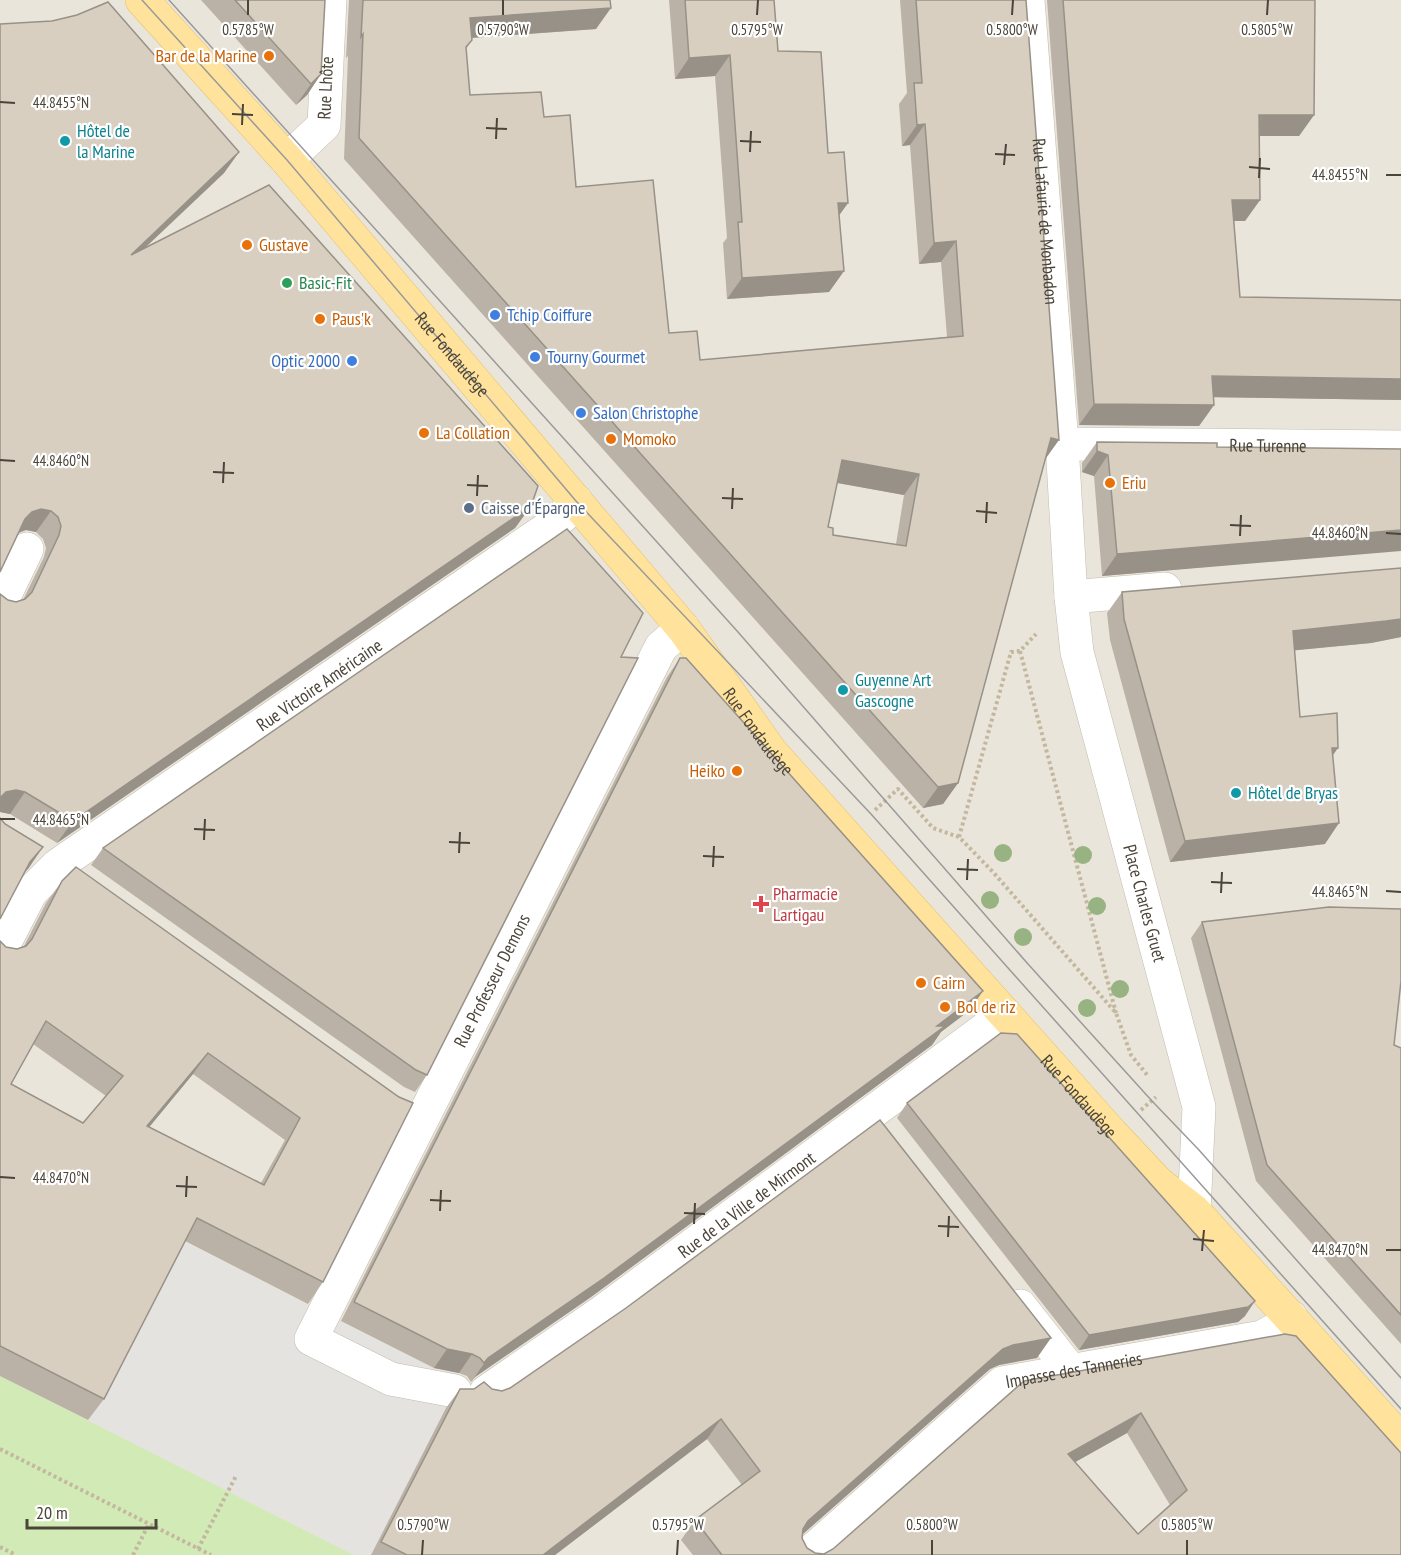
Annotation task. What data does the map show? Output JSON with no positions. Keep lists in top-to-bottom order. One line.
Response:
{"streets":{"main road":["Rue Fondaudège"],"street":["Rue Lhôte","Rue Lafaurie de Monbadon","Rue Turenne","Rue Victoire Américaine","Place Charles Gruet","Rue Professeur Demons","Rue de la Ville de Mirmont","Impasse des Tanneries"]},"crossings":[["Rue Lhôte","Rue Fondaudège"],["Rue Lafaurie de Monbadon","Rue Turenne"],["Rue Lafaurie de Monbadon","Place Charles Gruet"],["Rue Fondaudège","Rue Victoire Américaine"],["Rue Fondaudège","Place Charles Gruet"],["Rue Fondaudège","Rue Professeur Demons"],["Rue Fondaudège","Rue de la Ville de Mirmont"],["Rue Fondaudège","Impasse des Tanneries"],["Rue Turenne","Place Charles Gruet"],["Rue Professeur Demons","Rue de la Ville de Mirmont"]],"places":{"other":["Bar de la Marine","Hôtel de la Marine","Gustave","Basic-Fit","Tchip Coiffure","Paus'k","Tourny Gourmet","Optic 2000","Salon Christophe","La Collation","Momoko","Eriu","Caisse d'Épargne","Guyenne Art Gascogne","Heiko","Hôtel de Bryas","Cairn","Bol de riz"],"health":["Pharmacie Lartigau"]},"scale_bar":"20 m","coordinates":["0.5785°W","0.5790°W","0.5795°W","0.5800°W","0.5805°W","44.8455°N","44.8460°N","44.8465°N","44.8470°N"]}
